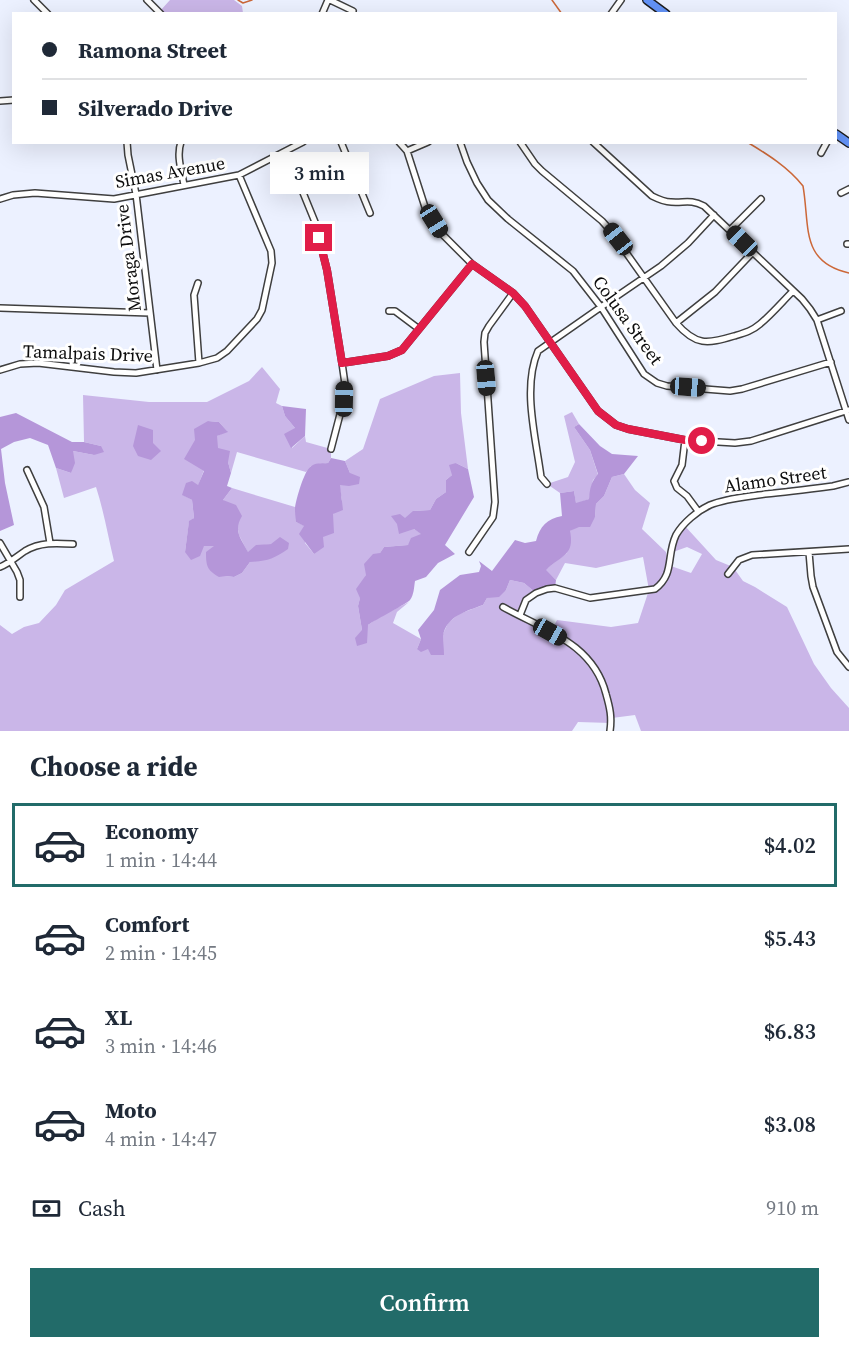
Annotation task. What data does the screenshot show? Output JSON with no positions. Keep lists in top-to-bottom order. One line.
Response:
{"streets":{"street":["Simas Avenue","Moraga Drive","Colusa Street","Tamalpais Drive","Alamo Street"]},"crossings":[["Simas Avenue","Moraga Drive"],["Simas Avenue","Tamalpais Drive"],["Moraga Drive","Tamalpais Drive"]],"page":{"banner":["Ramona Street","Silverado Drive"],"bubble":"3 min","heading":"Choose a ride","list":[{"name":"Economy","note":"1 min · 14:44","value":"$4.02"},{"name":"Comfort","note":"2 min · 14:45","value":"$5.43"},{"name":"XL","note":"3 min · 14:46","value":"$6.83"},{"name":"Moto","note":"4 min · 14:47","value":"$3.08"}],"pay":["Cash","910 m"],"buttons":"Confirm"}}
